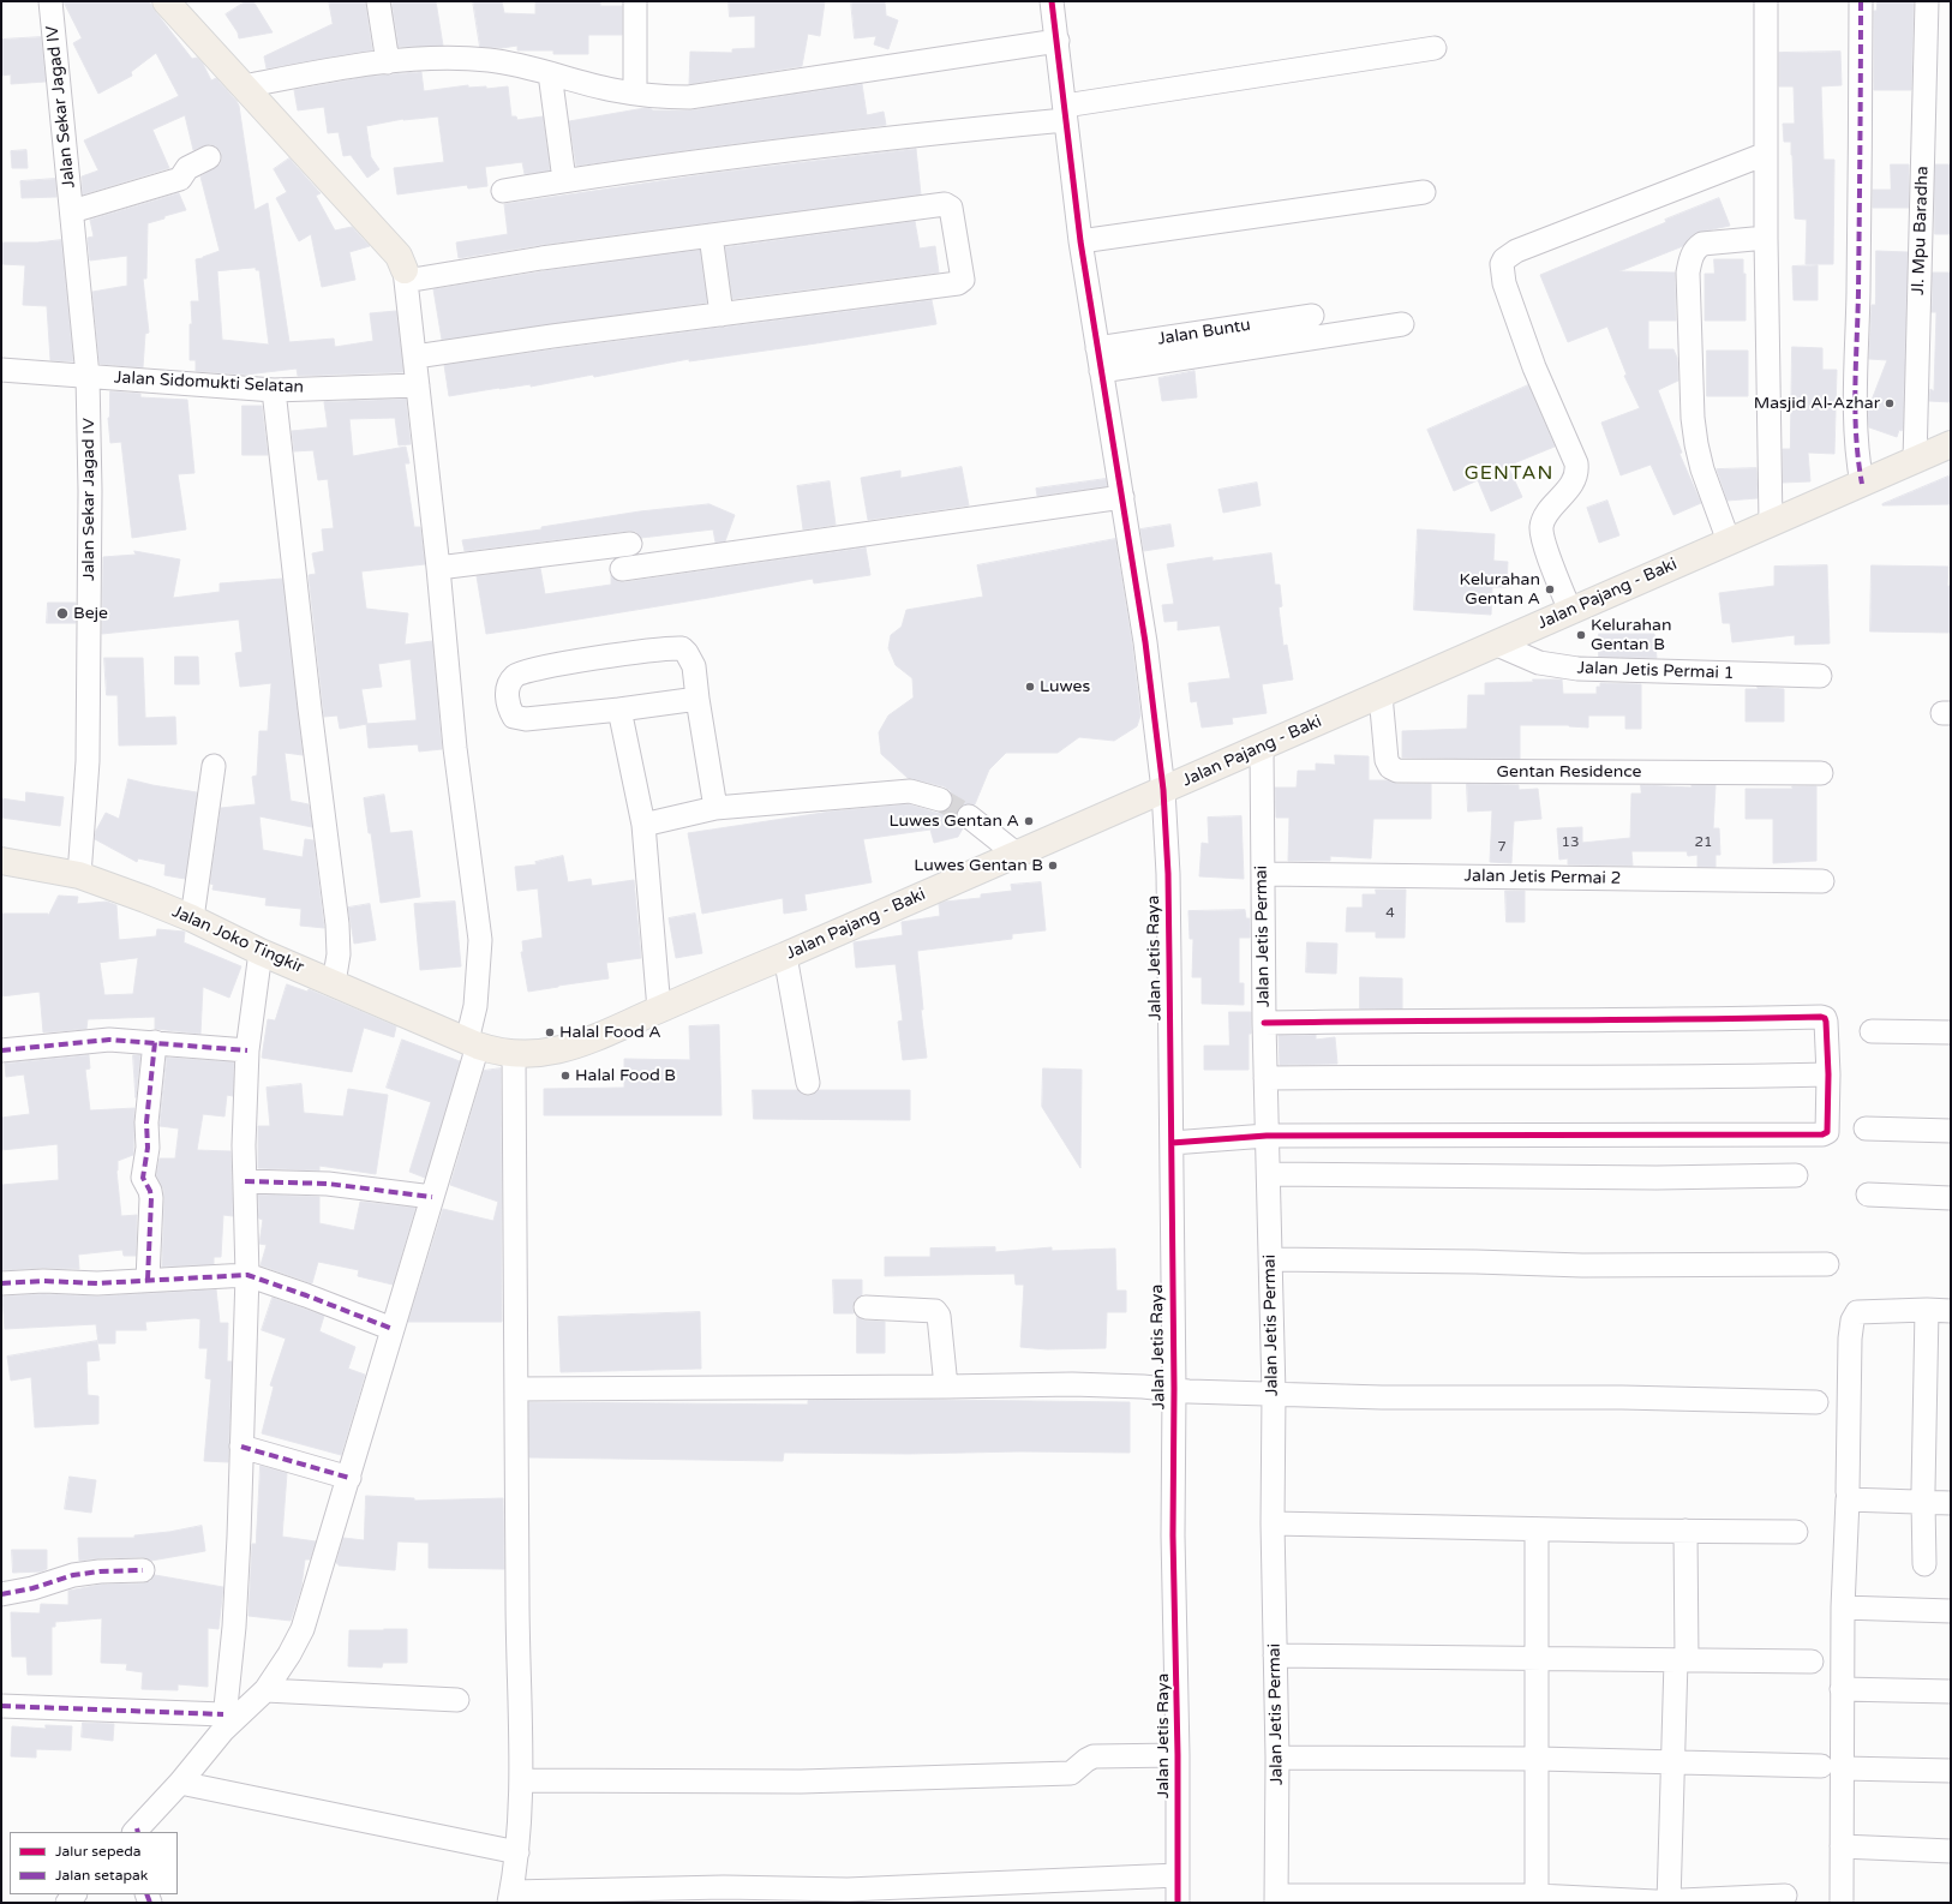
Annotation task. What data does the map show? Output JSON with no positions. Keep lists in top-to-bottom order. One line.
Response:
{"streets":{"main road":["Jalan Pajang - Baki","Jalan Joko Tingkir"],"street":["Jalan Sekar Jagad IV","Jl. Mpu Baradha","Jalan Buntu","Jalan Sidomukti Selatan","Jalan Jetis Permai 1","Gentan Residence","Jalan Jetis Permai 2","Jalan Jetis Permai","Jalan Jetis Raya"]},"crossings":[["Jalan Sekar Jagad IV","Jalan Sidomukti Selatan"],["Jalan Sekar Jagad IV","Jalan Joko Tingkir"],["Jl. Mpu Baradha","Jalan Pajang - Baki"],["Jalan Buntu","Jalan Jetis Raya"],["Jalan Pajang - Baki","Jalan Jetis Permai 1"],["Jalan Pajang - Baki","Gentan Residence"],["Jalan Pajang - Baki","Jalan Jetis Permai"],["Jalan Pajang - Baki","Jalan Joko Tingkir"],["Jalan Pajang - Baki","Jalan Jetis Raya"],["Jalan Jetis Permai 2","Jalan Jetis Permai"]],"districts":["GENTAN"],"places":["Masjid Al-Azhar","Kelurahan Gentan A","Beje","Kelurahan Gentan B","Luwes","Luwes Gentan A","Luwes Gentan B","Halal Food A","Halal Food B"],"house_numbers":["13","21","7","4"],"legend":["Jalur sepeda","Jalan setapak"]}
